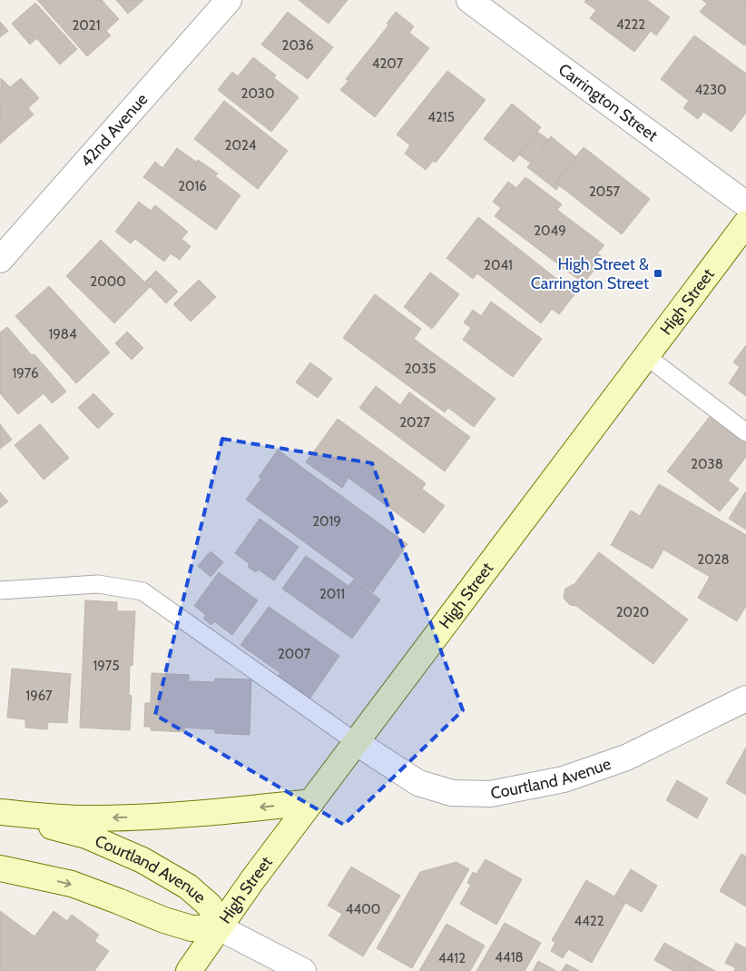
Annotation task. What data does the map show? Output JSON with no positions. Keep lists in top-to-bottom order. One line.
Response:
{"streets":{"main road":["High Street","Courtland Avenue"],"street":["Carrington Street","42nd Avenue"]},"crossings":[["High Street","Courtland Avenue"]],"places":{"transit":["High Street & Carrington Street"]},"house_numbers":["4222","2021","2036","4207","4230","2030","4215","2024","2016","2057","2049","2041","2000","1984","2035","1976","2027","2038","2019","2028","2011","2020","2007","1975","1967","4400","4422","4418","4412"]}
